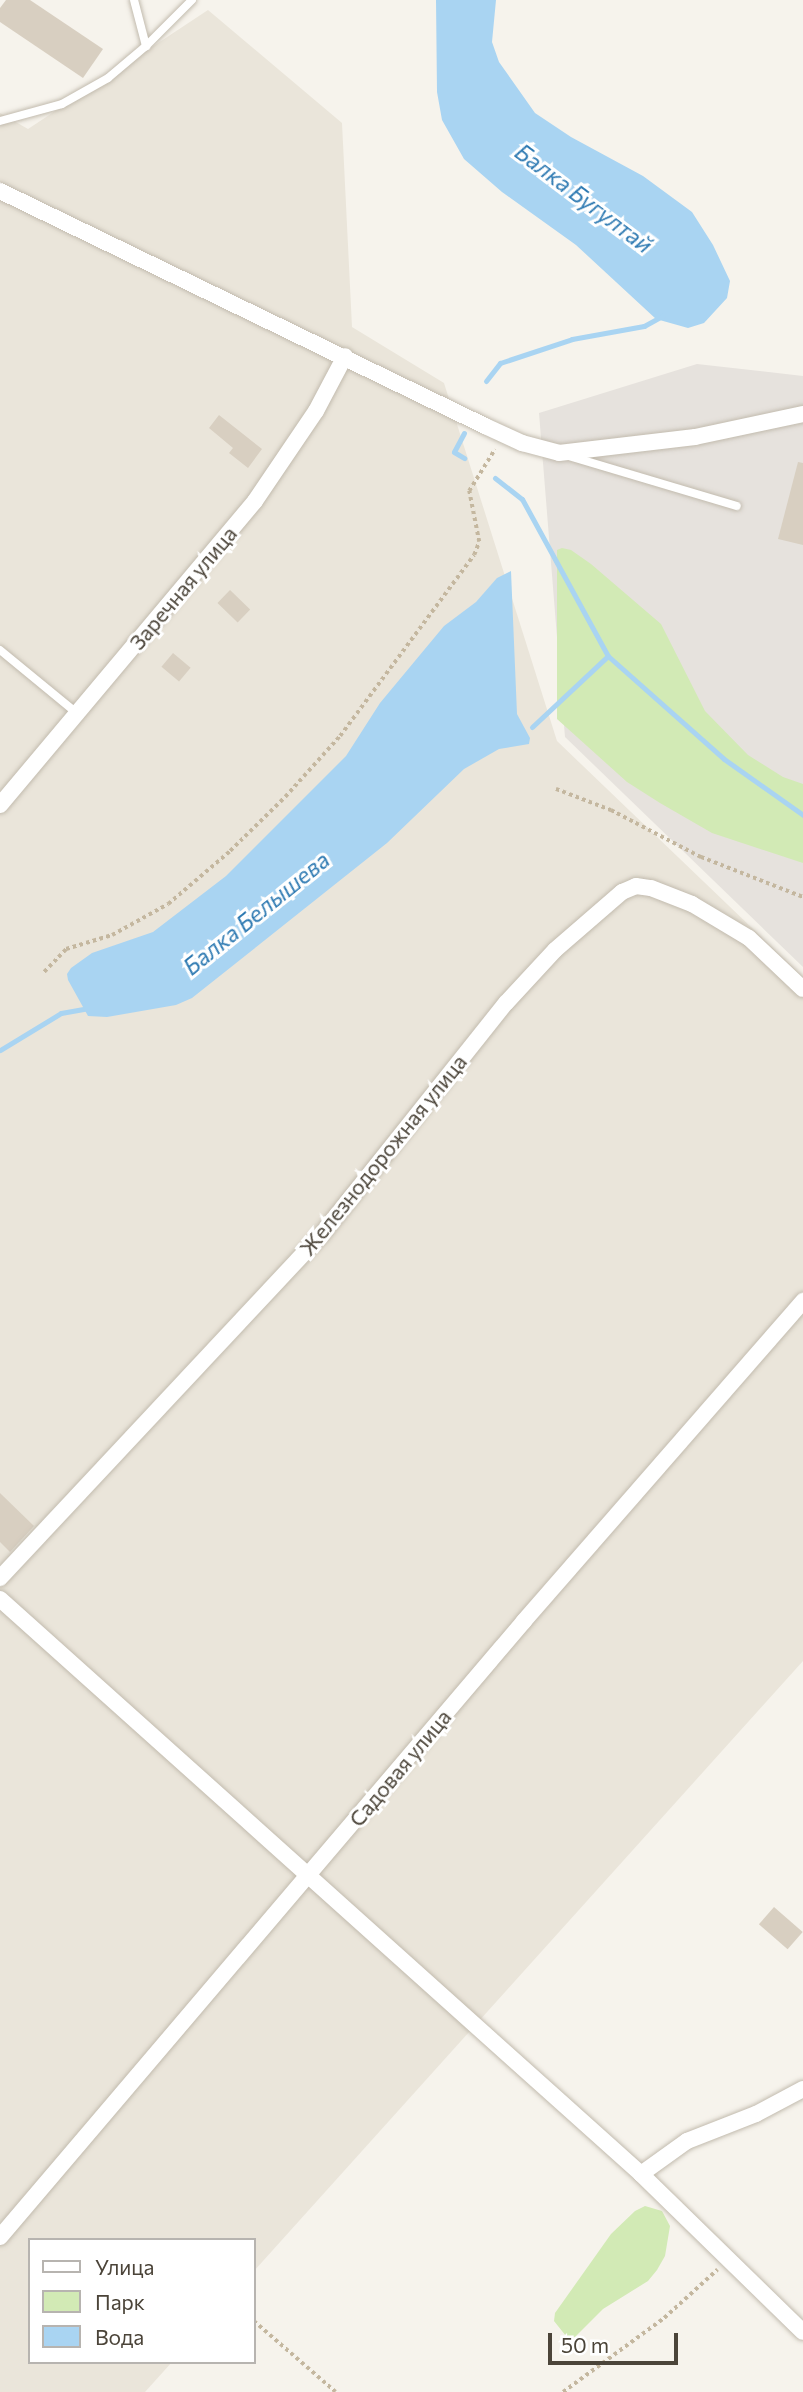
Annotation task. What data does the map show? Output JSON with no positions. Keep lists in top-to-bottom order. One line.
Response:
{"streets":{"street":["Заречная улица","Железнодорожная улица","Садовая улица"]},"water":["Балка Бугултай","Балка Белышева"],"legend":["Улица","Парк","Вода"],"scale_bar":"50 m"}
